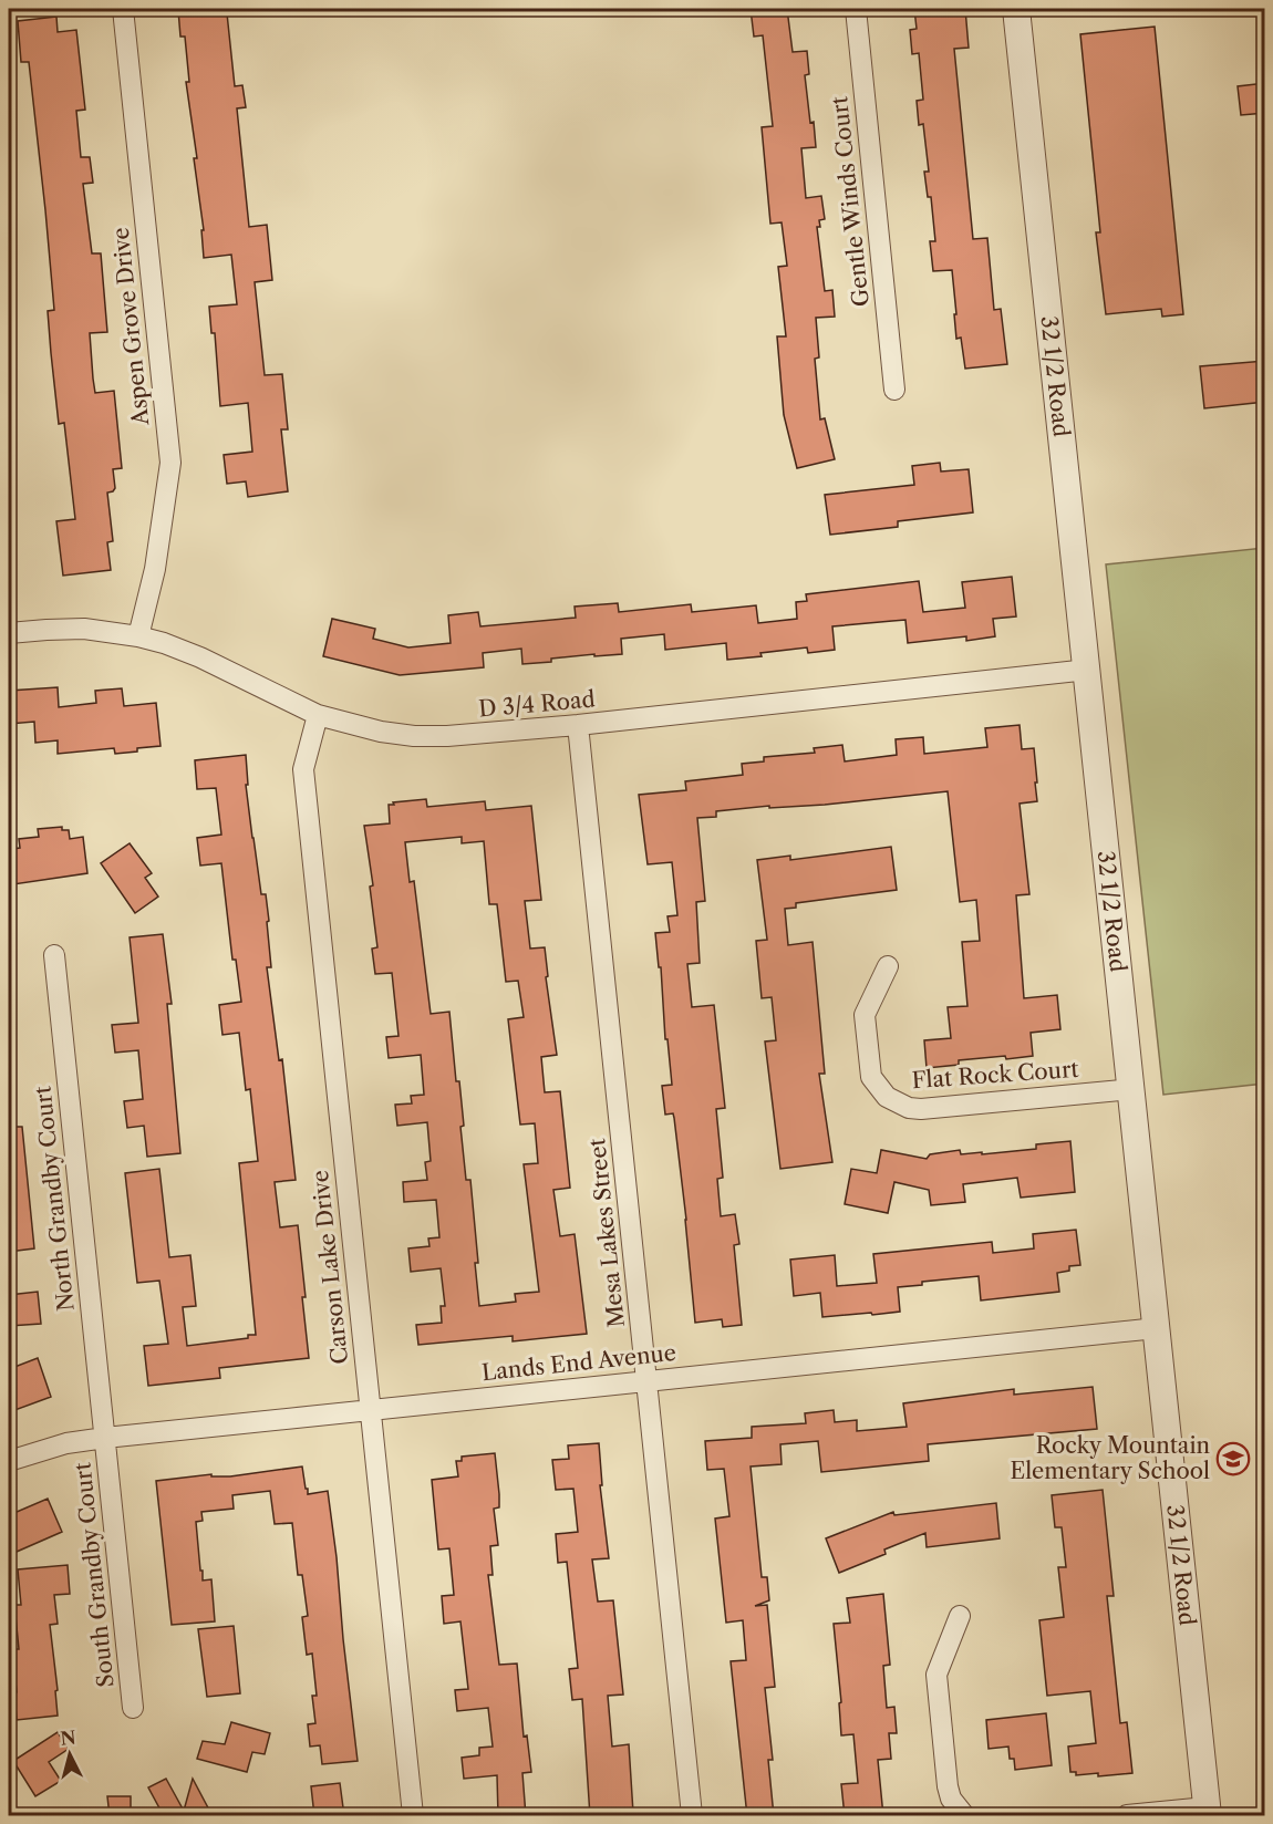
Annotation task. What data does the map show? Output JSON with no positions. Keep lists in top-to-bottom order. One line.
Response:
{"streets":{"street":["Gentle Winds Court","Aspen Grove Drive","32 1/2 Road","D 3/4 Road","Flat Rock Court","North Grandby Court","Mesa Lakes Street","Carson Lake Drive","Lands End Avenue","South Grandby Court"]},"crossings":[["Aspen Grove Drive","D 3/4 Road"],["32 1/2 Road","D 3/4 Road"],["32 1/2 Road","Flat Rock Court"],["32 1/2 Road","Lands End Avenue"],["D 3/4 Road","Mesa Lakes Street"],["D 3/4 Road","Carson Lake Drive"],["North Grandby Court","Lands End Avenue"],["North Grandby Court","South Grandby Court"],["Mesa Lakes Street","Lands End Avenue"],["Carson Lake Drive","Lands End Avenue"],["Lands End Avenue","South Grandby Court"]],"places":{"school or university":["Rocky Mountain Elementary School"]},"north":"top"}
